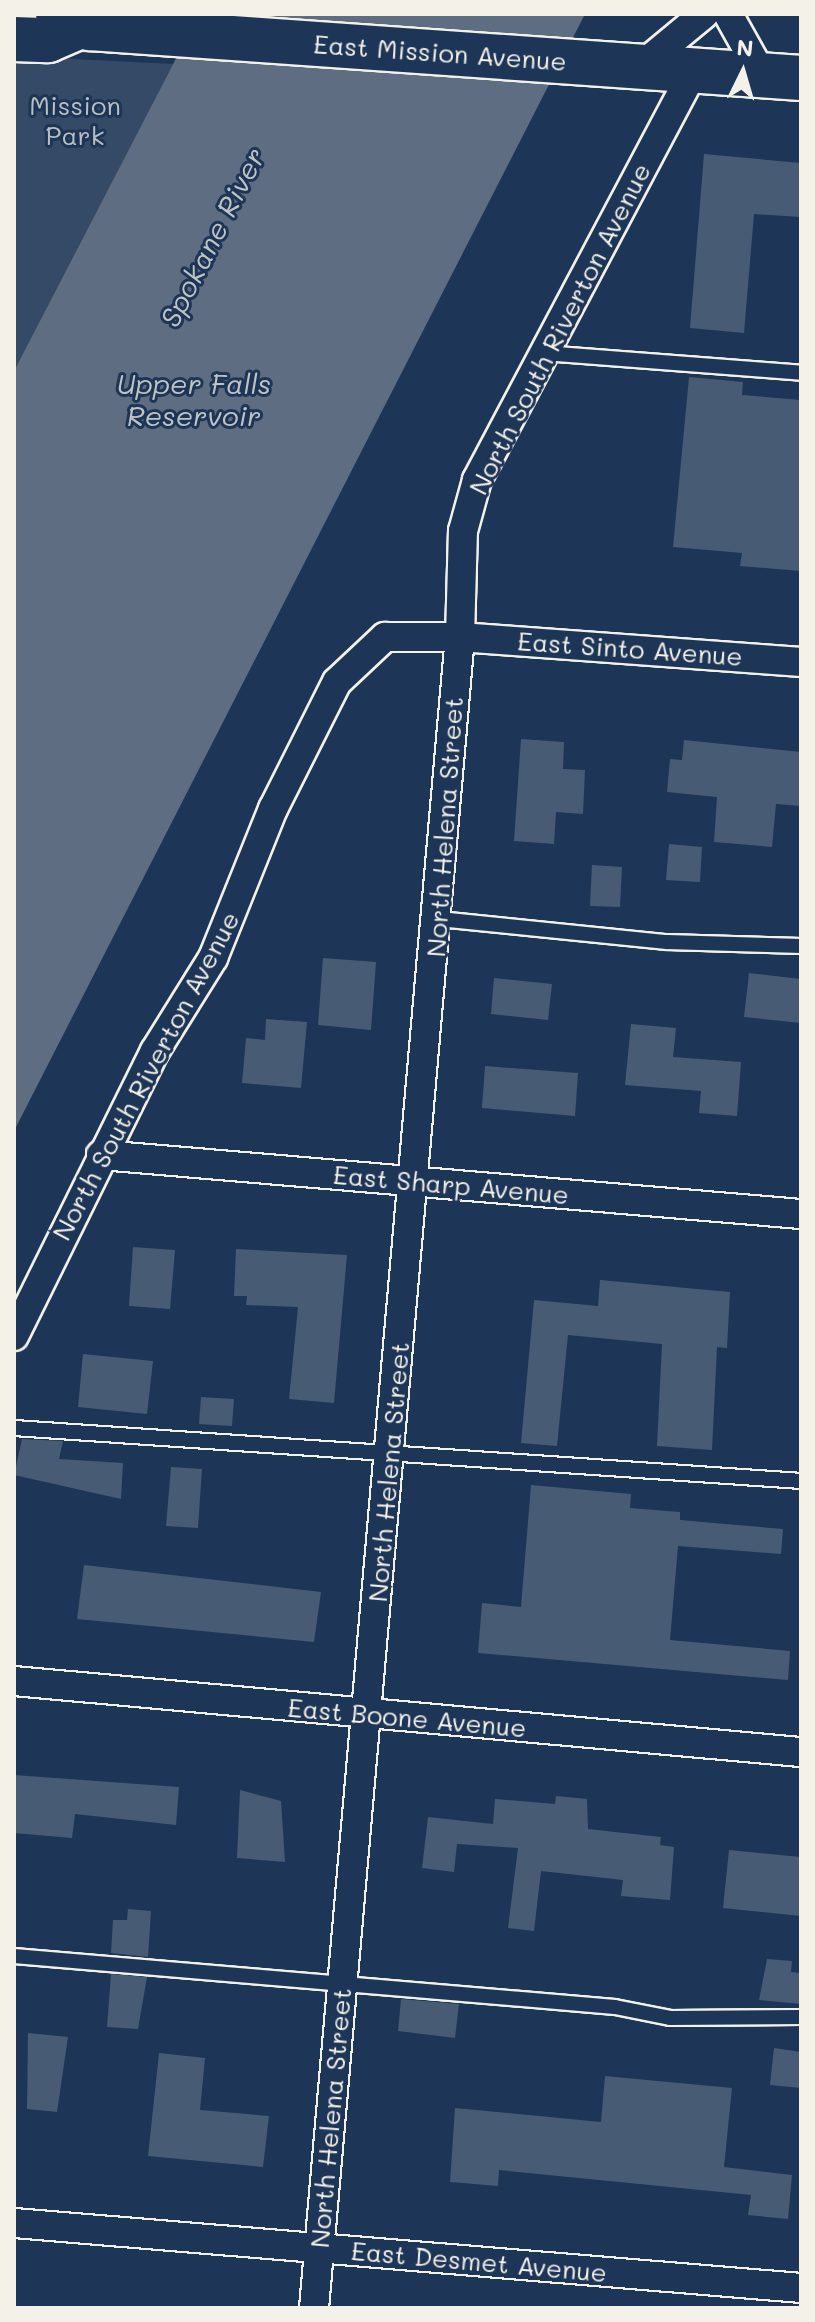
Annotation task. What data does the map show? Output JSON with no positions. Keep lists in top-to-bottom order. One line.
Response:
{"streets":{"main road":["East Mission Avenue"],"street":["North South Riverton Avenue","East Sinto Avenue","North Helena Street","East Sharp Avenue","East Boone Avenue","East Desmet Avenue"]},"crossings":[["East Mission Avenue","North South Riverton Avenue"],["North South Riverton Avenue","East Sinto Avenue"],["North South Riverton Avenue","North Helena Street"],["North South Riverton Avenue","East Sharp Avenue"],["East Sinto Avenue","North Helena Street"],["North Helena Street","East Sharp Avenue"],["North Helena Street","East Boone Avenue"],["North Helena Street","East Desmet Avenue"]],"water":["Spokane River","Upper Falls Reservoir"],"parks":["Mission Park"],"north":"top"}
